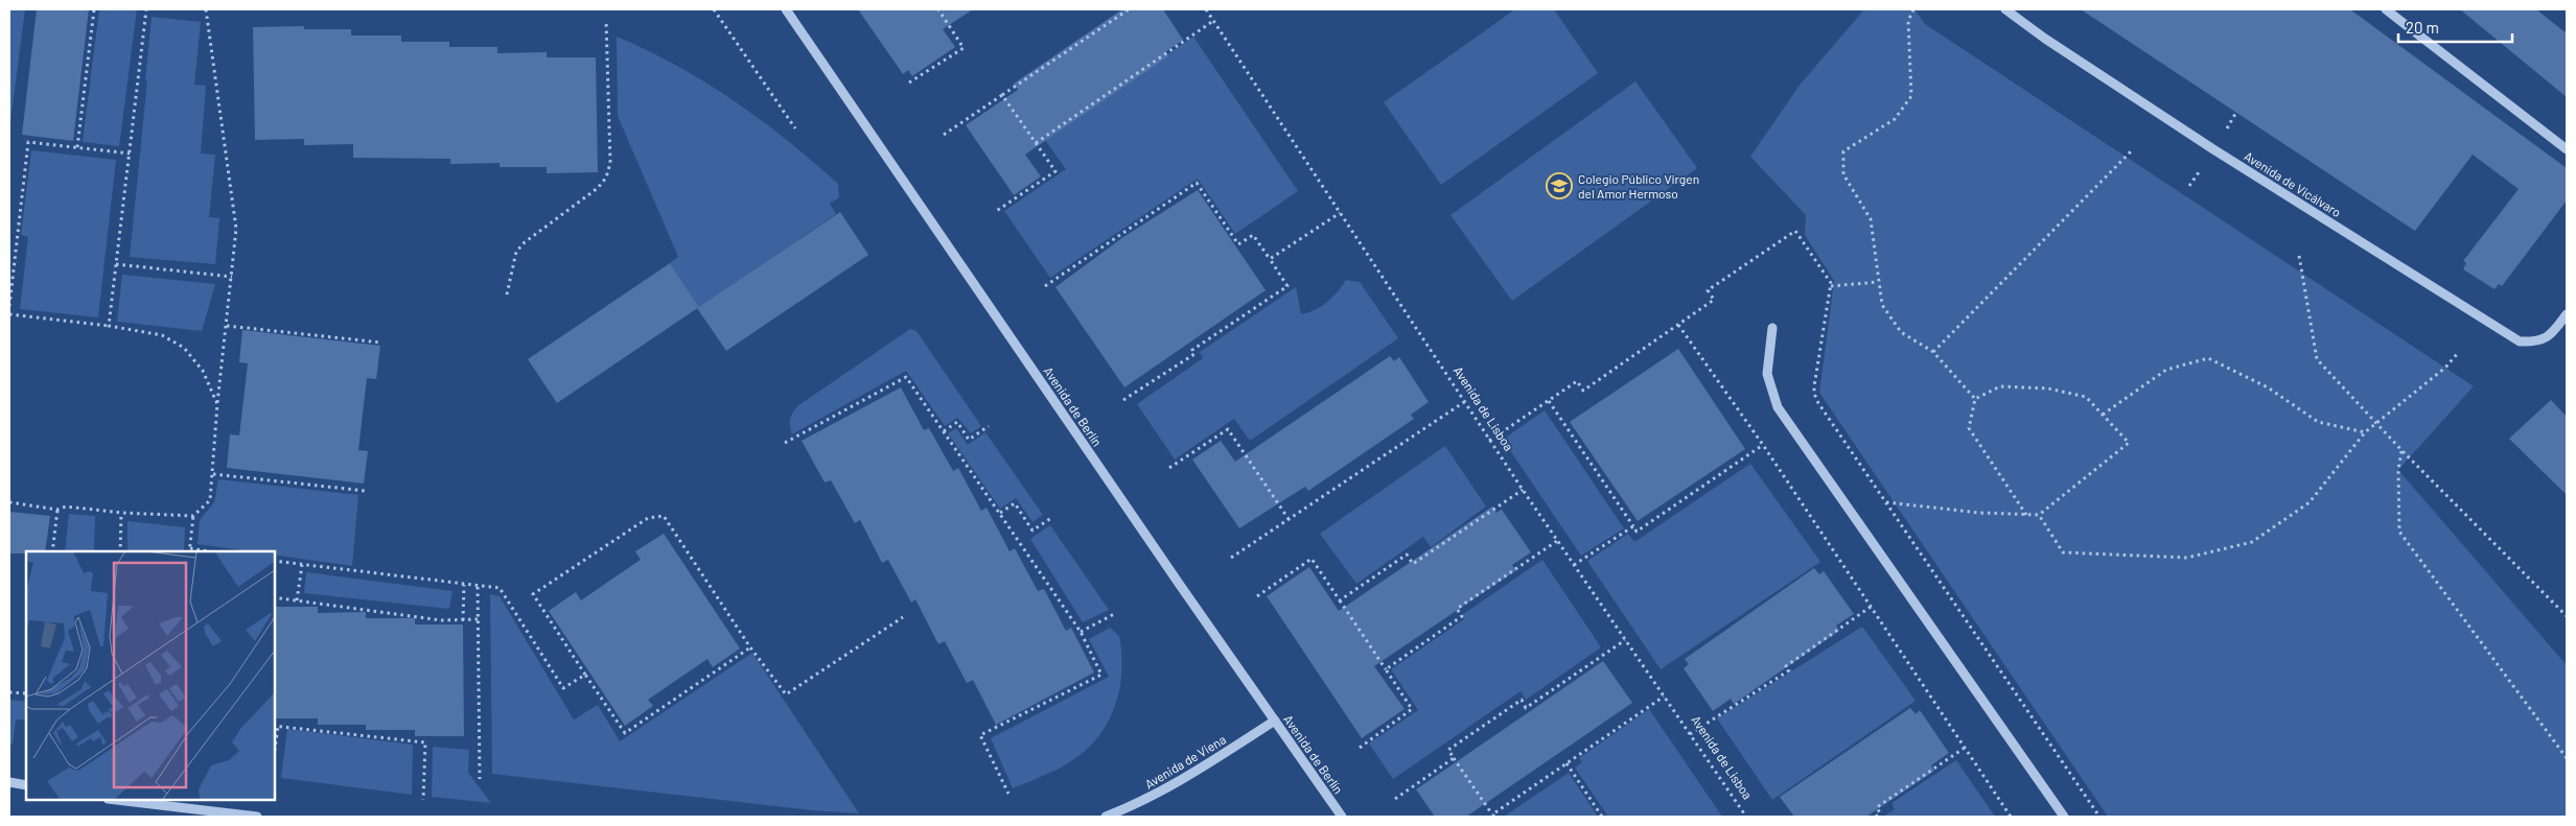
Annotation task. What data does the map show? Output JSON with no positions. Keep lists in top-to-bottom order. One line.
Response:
{"streets":{"street":["Avenida de Vicálvaro","Avenida de Berlín","Avenida de Viena"],"path":["Avenida de Lisboa"]},"crossings":[["Avenida de Berlín","Avenida de Viena"]],"places":{"school or university":["Colegio Público Virgen del Amor Hermoso"]},"scale_bar":"20 m"}
